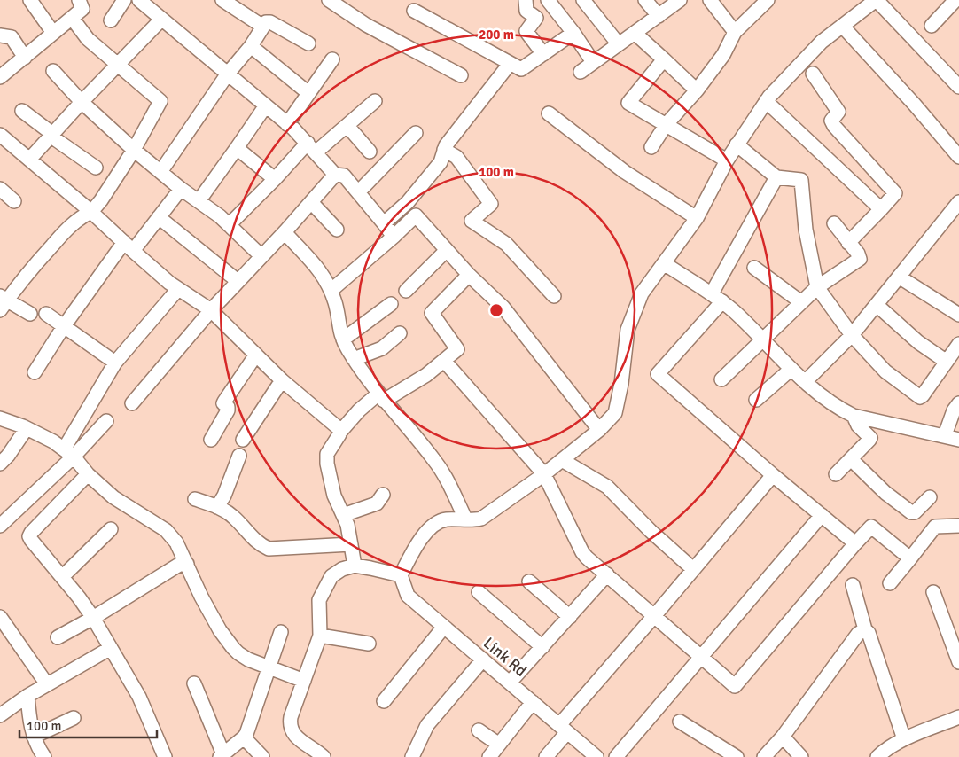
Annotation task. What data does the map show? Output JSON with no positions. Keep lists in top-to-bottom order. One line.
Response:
{"streets":{"street":["Link Rd"]},"scale_bar":"100 m","rings":["200 m","100 m"]}
